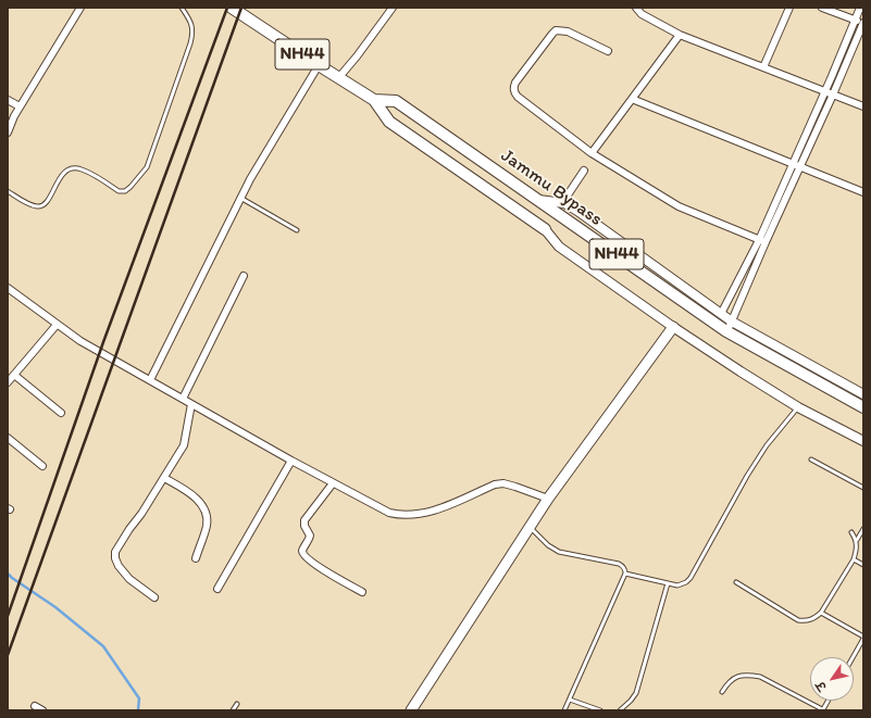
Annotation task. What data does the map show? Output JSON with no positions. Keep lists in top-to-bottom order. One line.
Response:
{"streets":{"highway":["NH44","Jammu Bypass"]},"north":"bottom left"}
